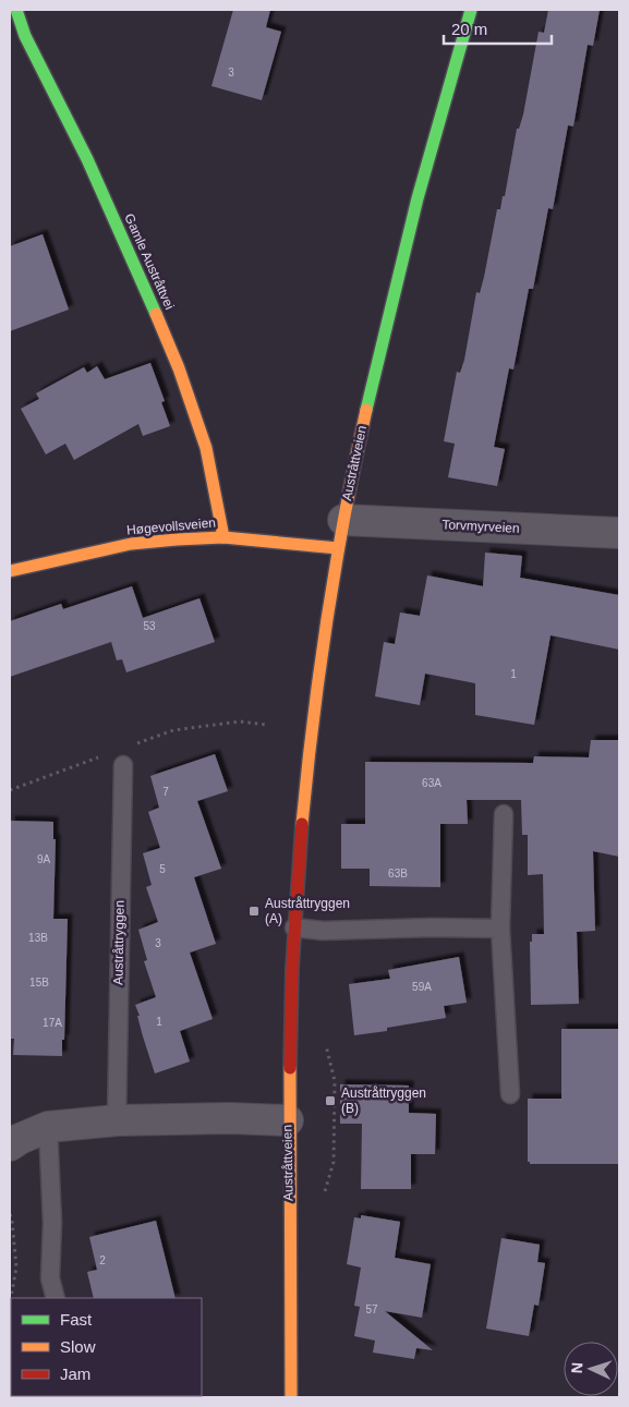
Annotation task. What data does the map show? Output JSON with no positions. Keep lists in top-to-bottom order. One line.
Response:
{"streets":{"main road":["Gamle Austråttvei","Austråttveien","Høgevollsveien"],"street":["Torvmyrveien"],"lane":["Austråttryggen"]},"crossings":[["Gamle Austråttvei","Høgevollsveien"],["Austråttveien","Høgevollsveien"],["Austråttveien","Torvmyrveien"]],"places":{"transit":["Austråttryggen (A)","Austråttryggen (B)"]},"house_numbers":["3","53","1","63A","7","9A","5","63B","13B","3","15B","59A","1","17A","2","57"],"legend":["Fast","Slow","Jam"],"scale_bar":"20 m","north":"left"}
